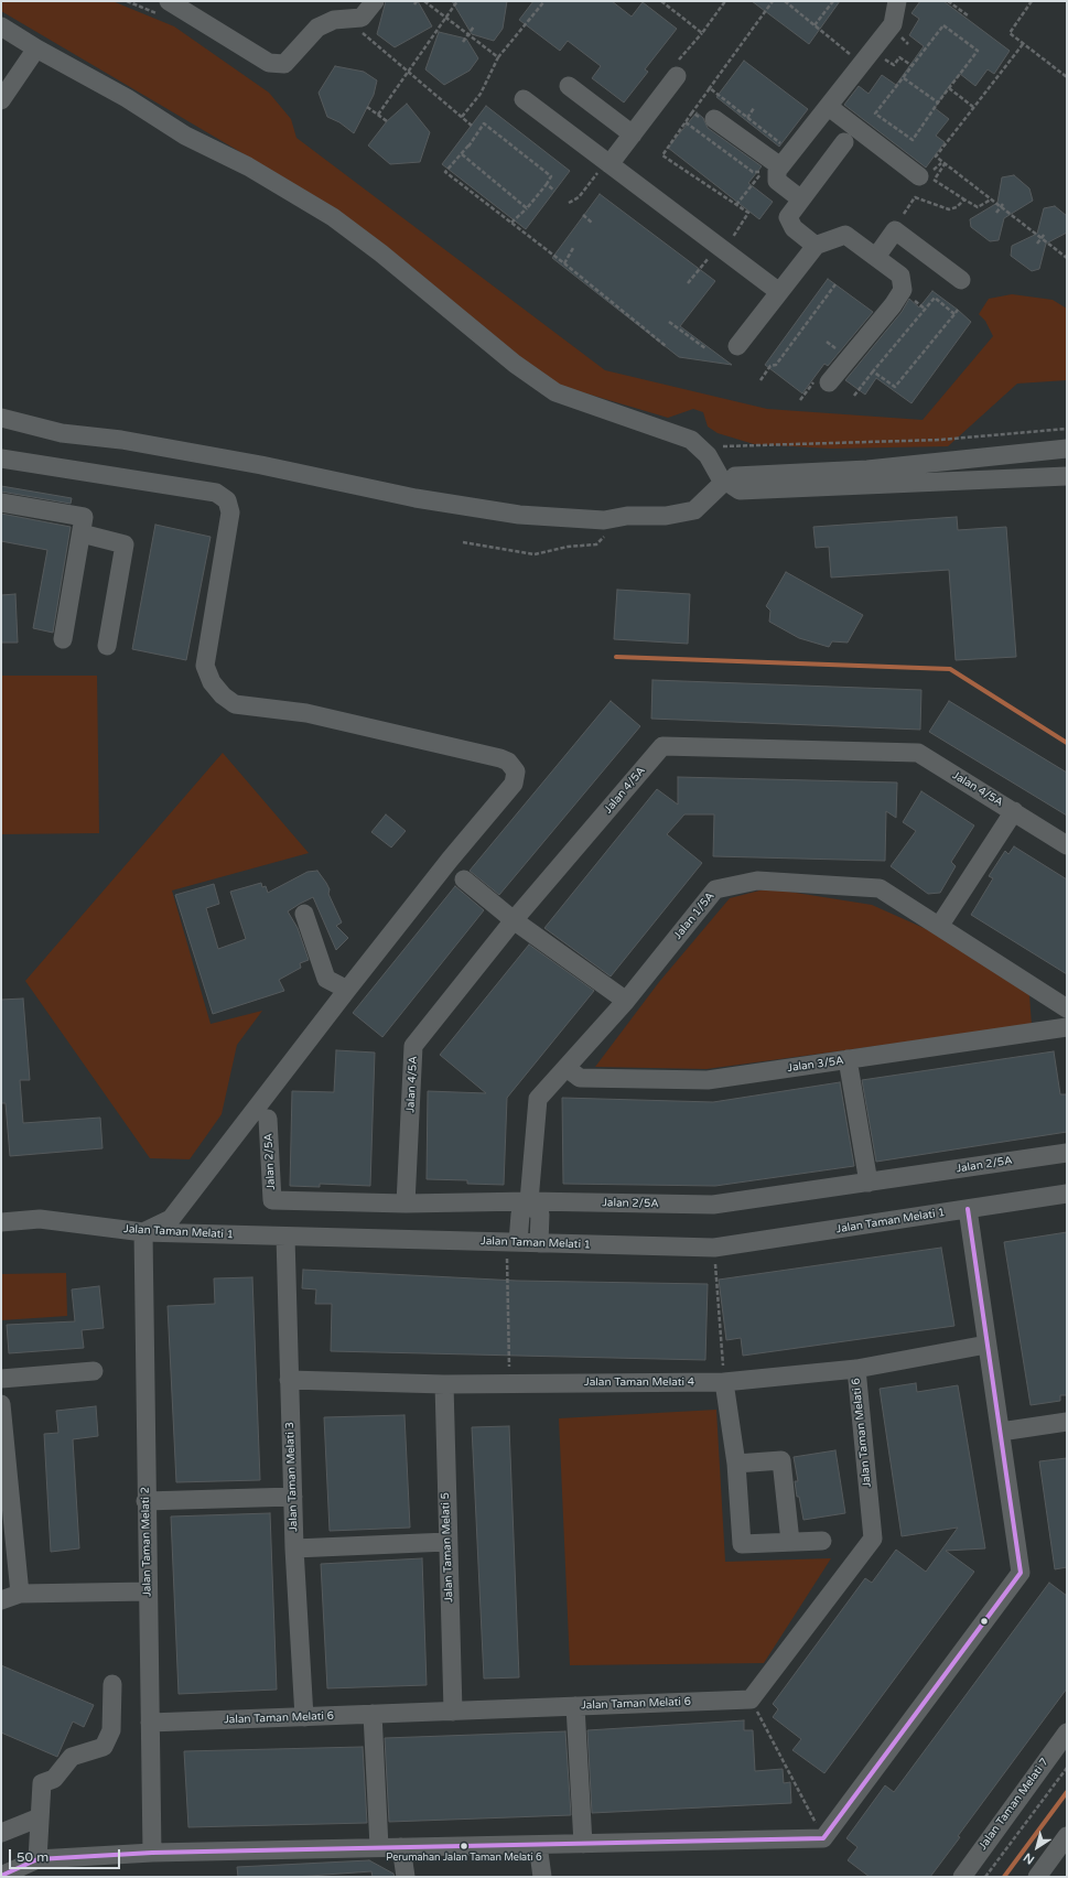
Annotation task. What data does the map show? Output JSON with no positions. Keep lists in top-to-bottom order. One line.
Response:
{"streets":{"street":["Jalan 4/5A","Jalan 1/5A","Jalan 3/5A","Jalan 2/5A","Jalan Taman Melati 1","Jalan Taman Melati 4","Jalan Taman Melati 6","Jalan Taman Melati 3","Jalan Taman Melati 2","Jalan Taman Melati 5","Jalan Taman Melati 7"]},"crossings":[["Jalan 4/5A","Jalan 2/5A"],["Jalan 1/5A","Jalan 3/5A"],["Jalan 1/5A","Jalan 2/5A"],["Jalan 1/5A","Jalan Taman Melati 1"],["Jalan Taman Melati 1","Jalan Taman Melati 3"],["Jalan Taman Melati 1","Jalan Taman Melati 2"],["Jalan Taman Melati 4","Jalan Taman Melati 6"],["Jalan Taman Melati 4","Jalan Taman Melati 3"],["Jalan Taman Melati 4","Jalan Taman Melati 5"],["Jalan Taman Melati 6","Jalan Taman Melati 3"],["Jalan Taman Melati 6","Jalan Taman Melati 2"],["Jalan Taman Melati 6","Jalan Taman Melati 5"]],"places":["Perumahan Jalan Taman Melati 6"],"scale_bar":"50 m","north":"bottom left"}
